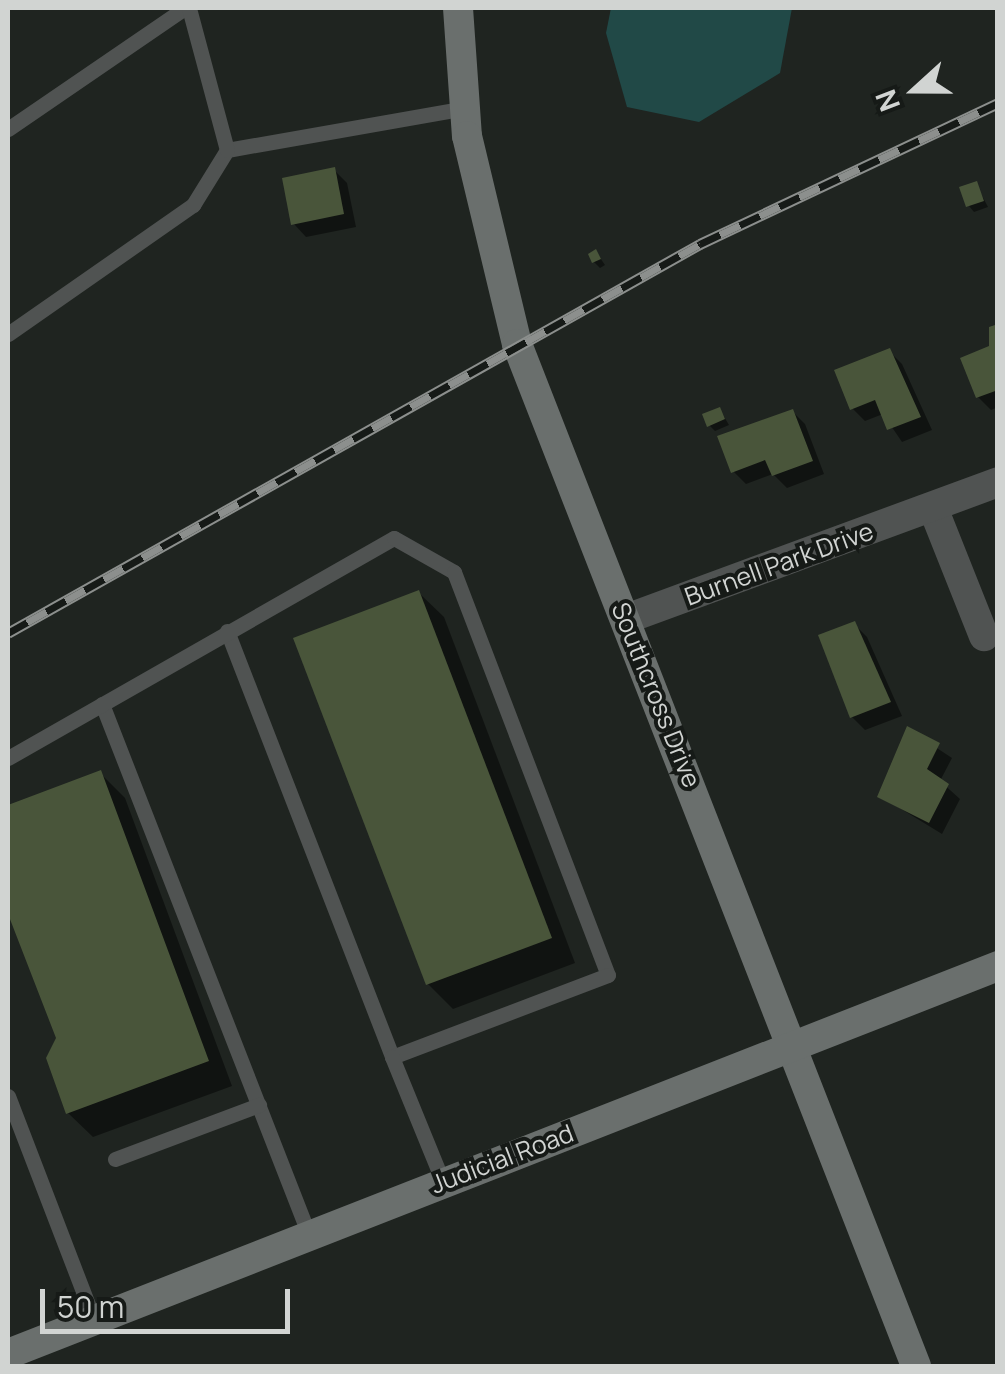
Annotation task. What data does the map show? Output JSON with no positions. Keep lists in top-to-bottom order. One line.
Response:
{"streets":{"street":["Burnell Park Drive","Southcross Drive","Judicial Road"]},"crossings":[["Burnell Park Drive","Southcross Drive"],["Southcross Drive","Judicial Road"]],"scale_bar":"50 m","north":"left"}
